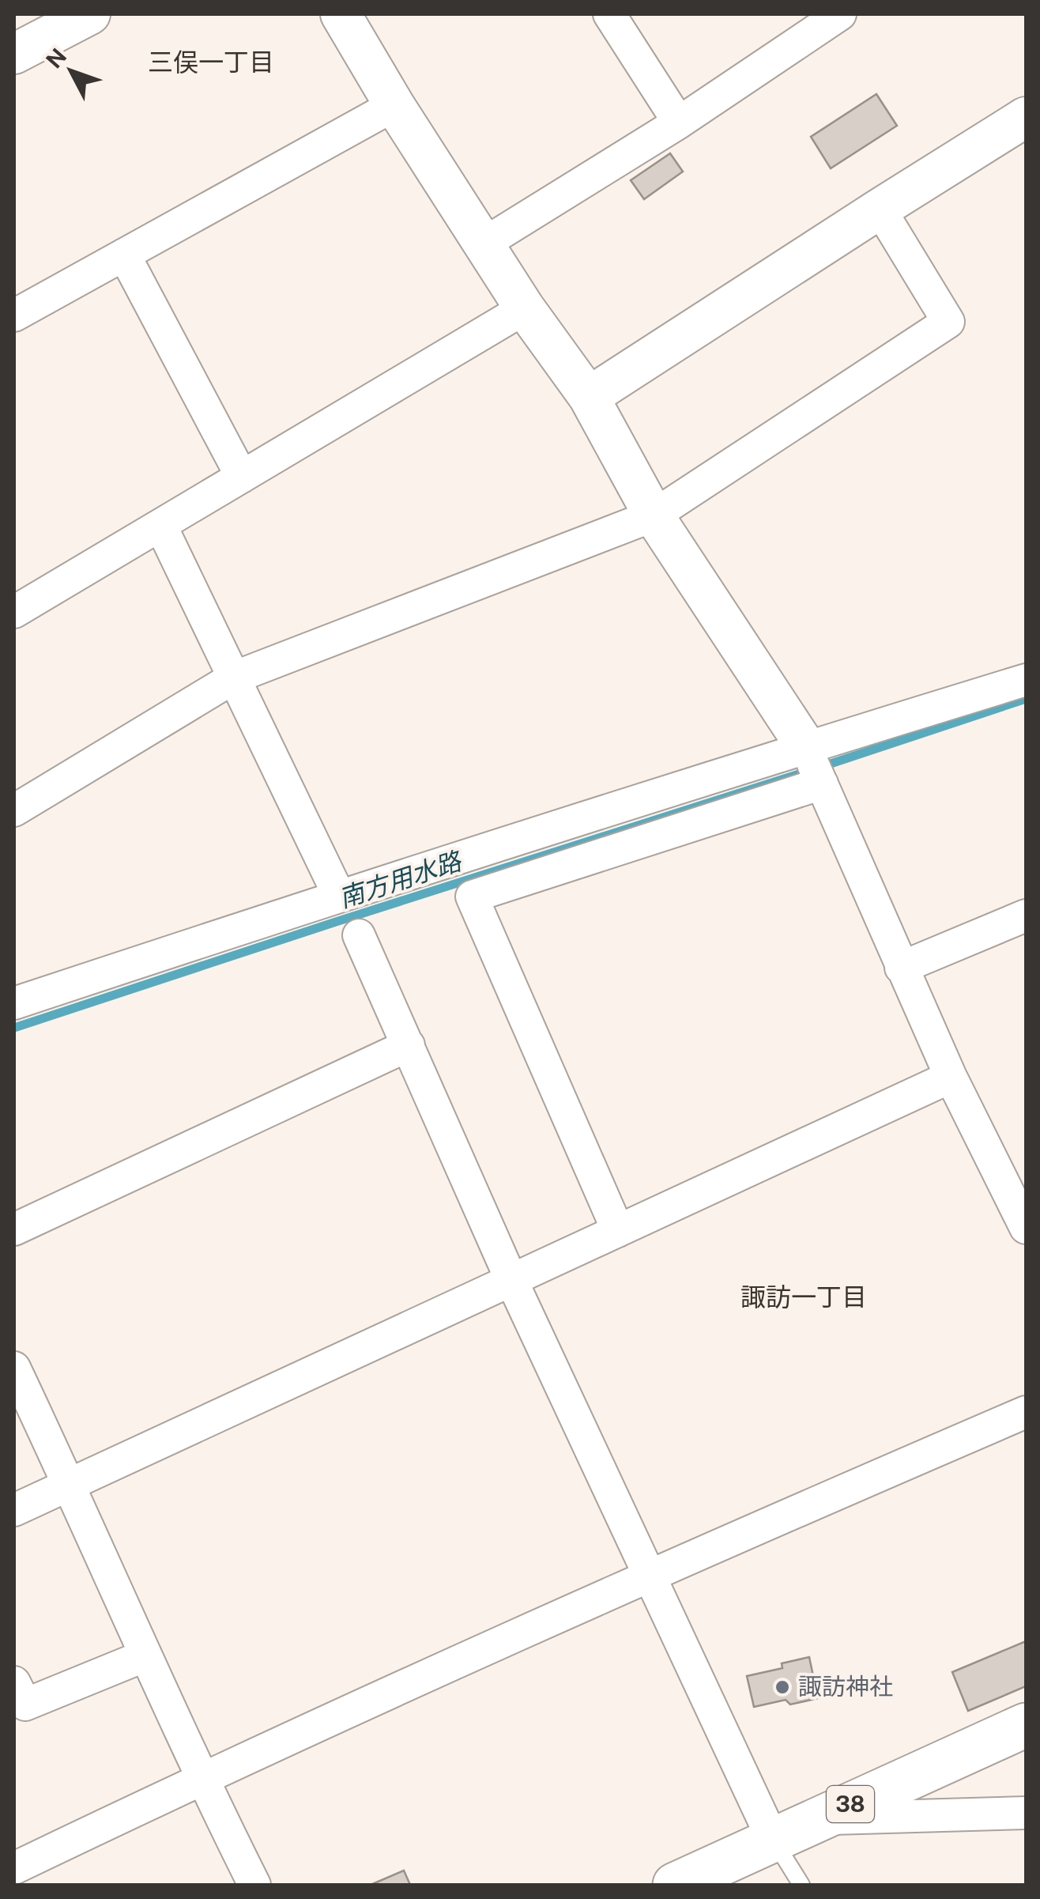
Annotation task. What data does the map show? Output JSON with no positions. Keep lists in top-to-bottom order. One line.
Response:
{"streets":{"main road":["38"]},"districts":["三俣一丁目","諏訪一丁目"],"water":["南方用水路"],"places":["諏訪神社"],"north":"top left"}
